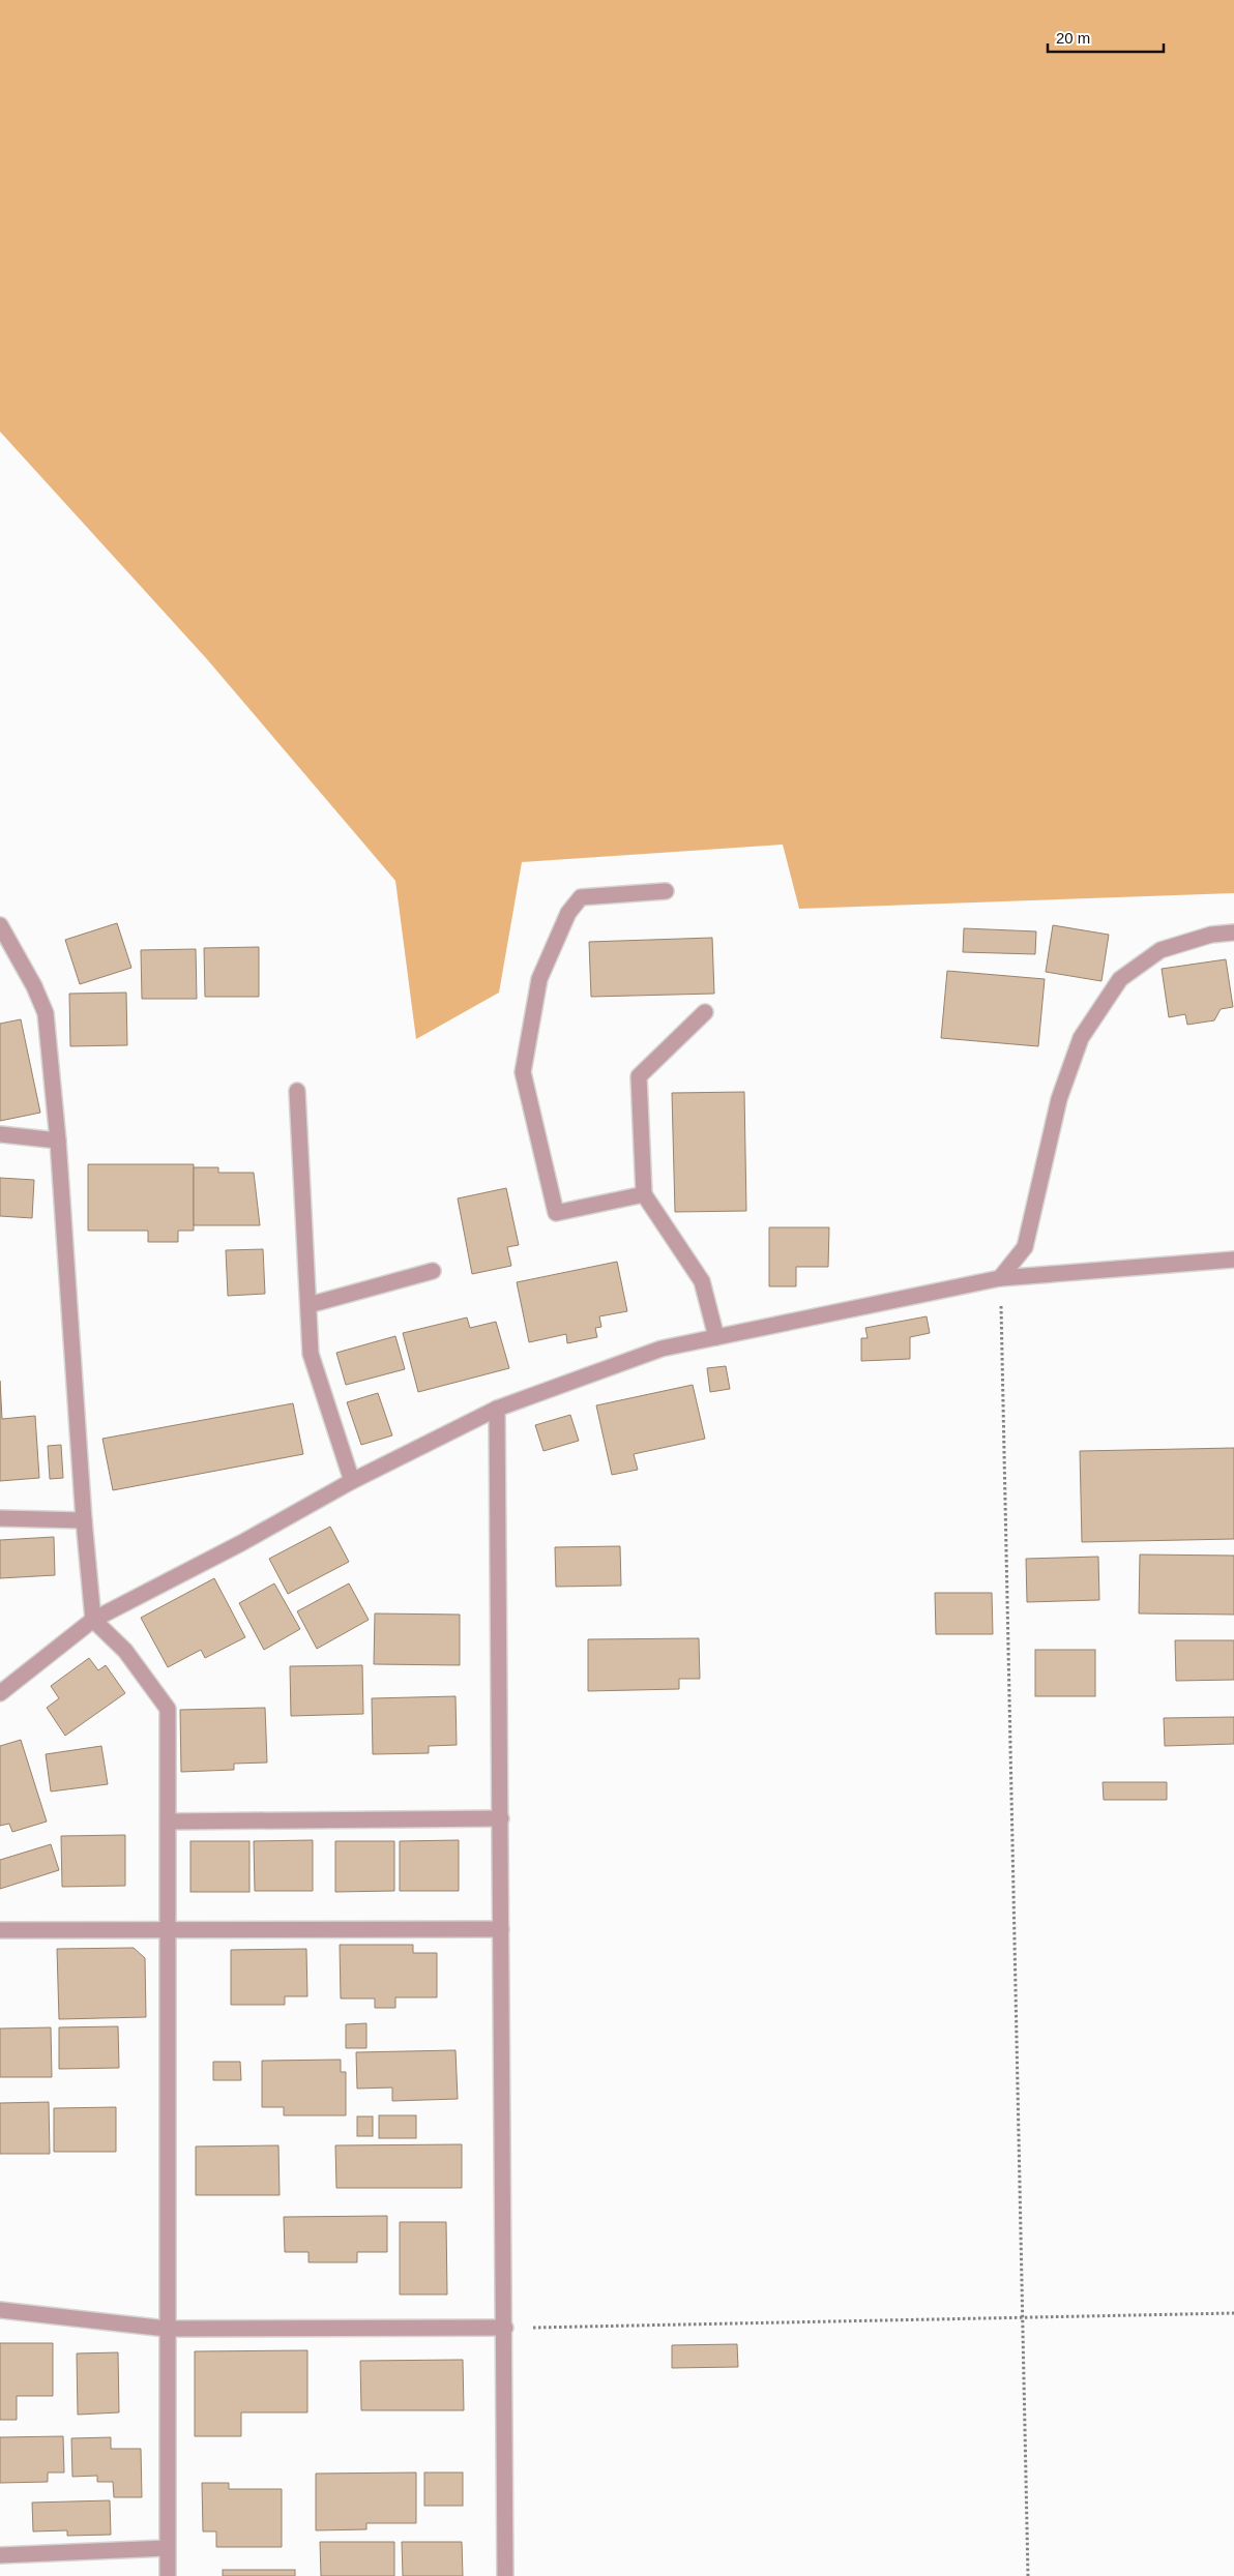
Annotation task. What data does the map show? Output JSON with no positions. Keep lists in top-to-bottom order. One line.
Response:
{"scale_bar":"20 m"}
